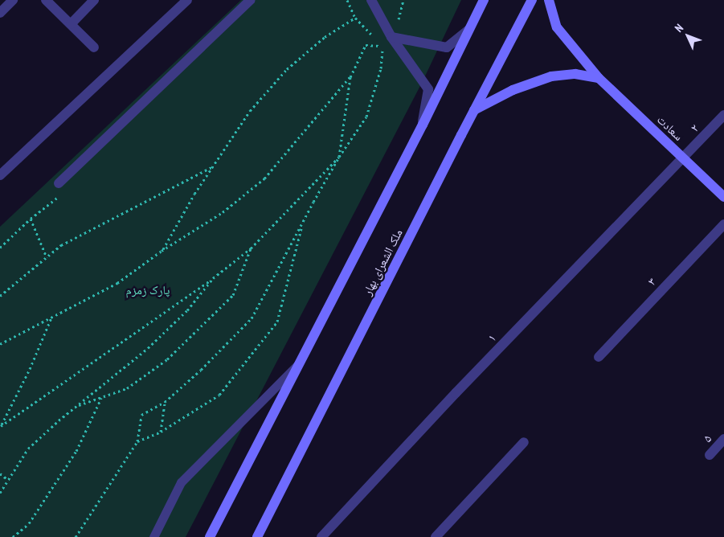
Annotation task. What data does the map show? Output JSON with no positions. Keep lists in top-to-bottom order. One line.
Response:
{"streets":{"main road":["سعادت","ملک الشعرای بهار"],"street":["۲","۳","۱","۵"]},"crossings":[["سعادت","۲"],["سعادت","۱"],["۲","۱"]],"parks":["پارک زمزم"],"north":"top left"}
